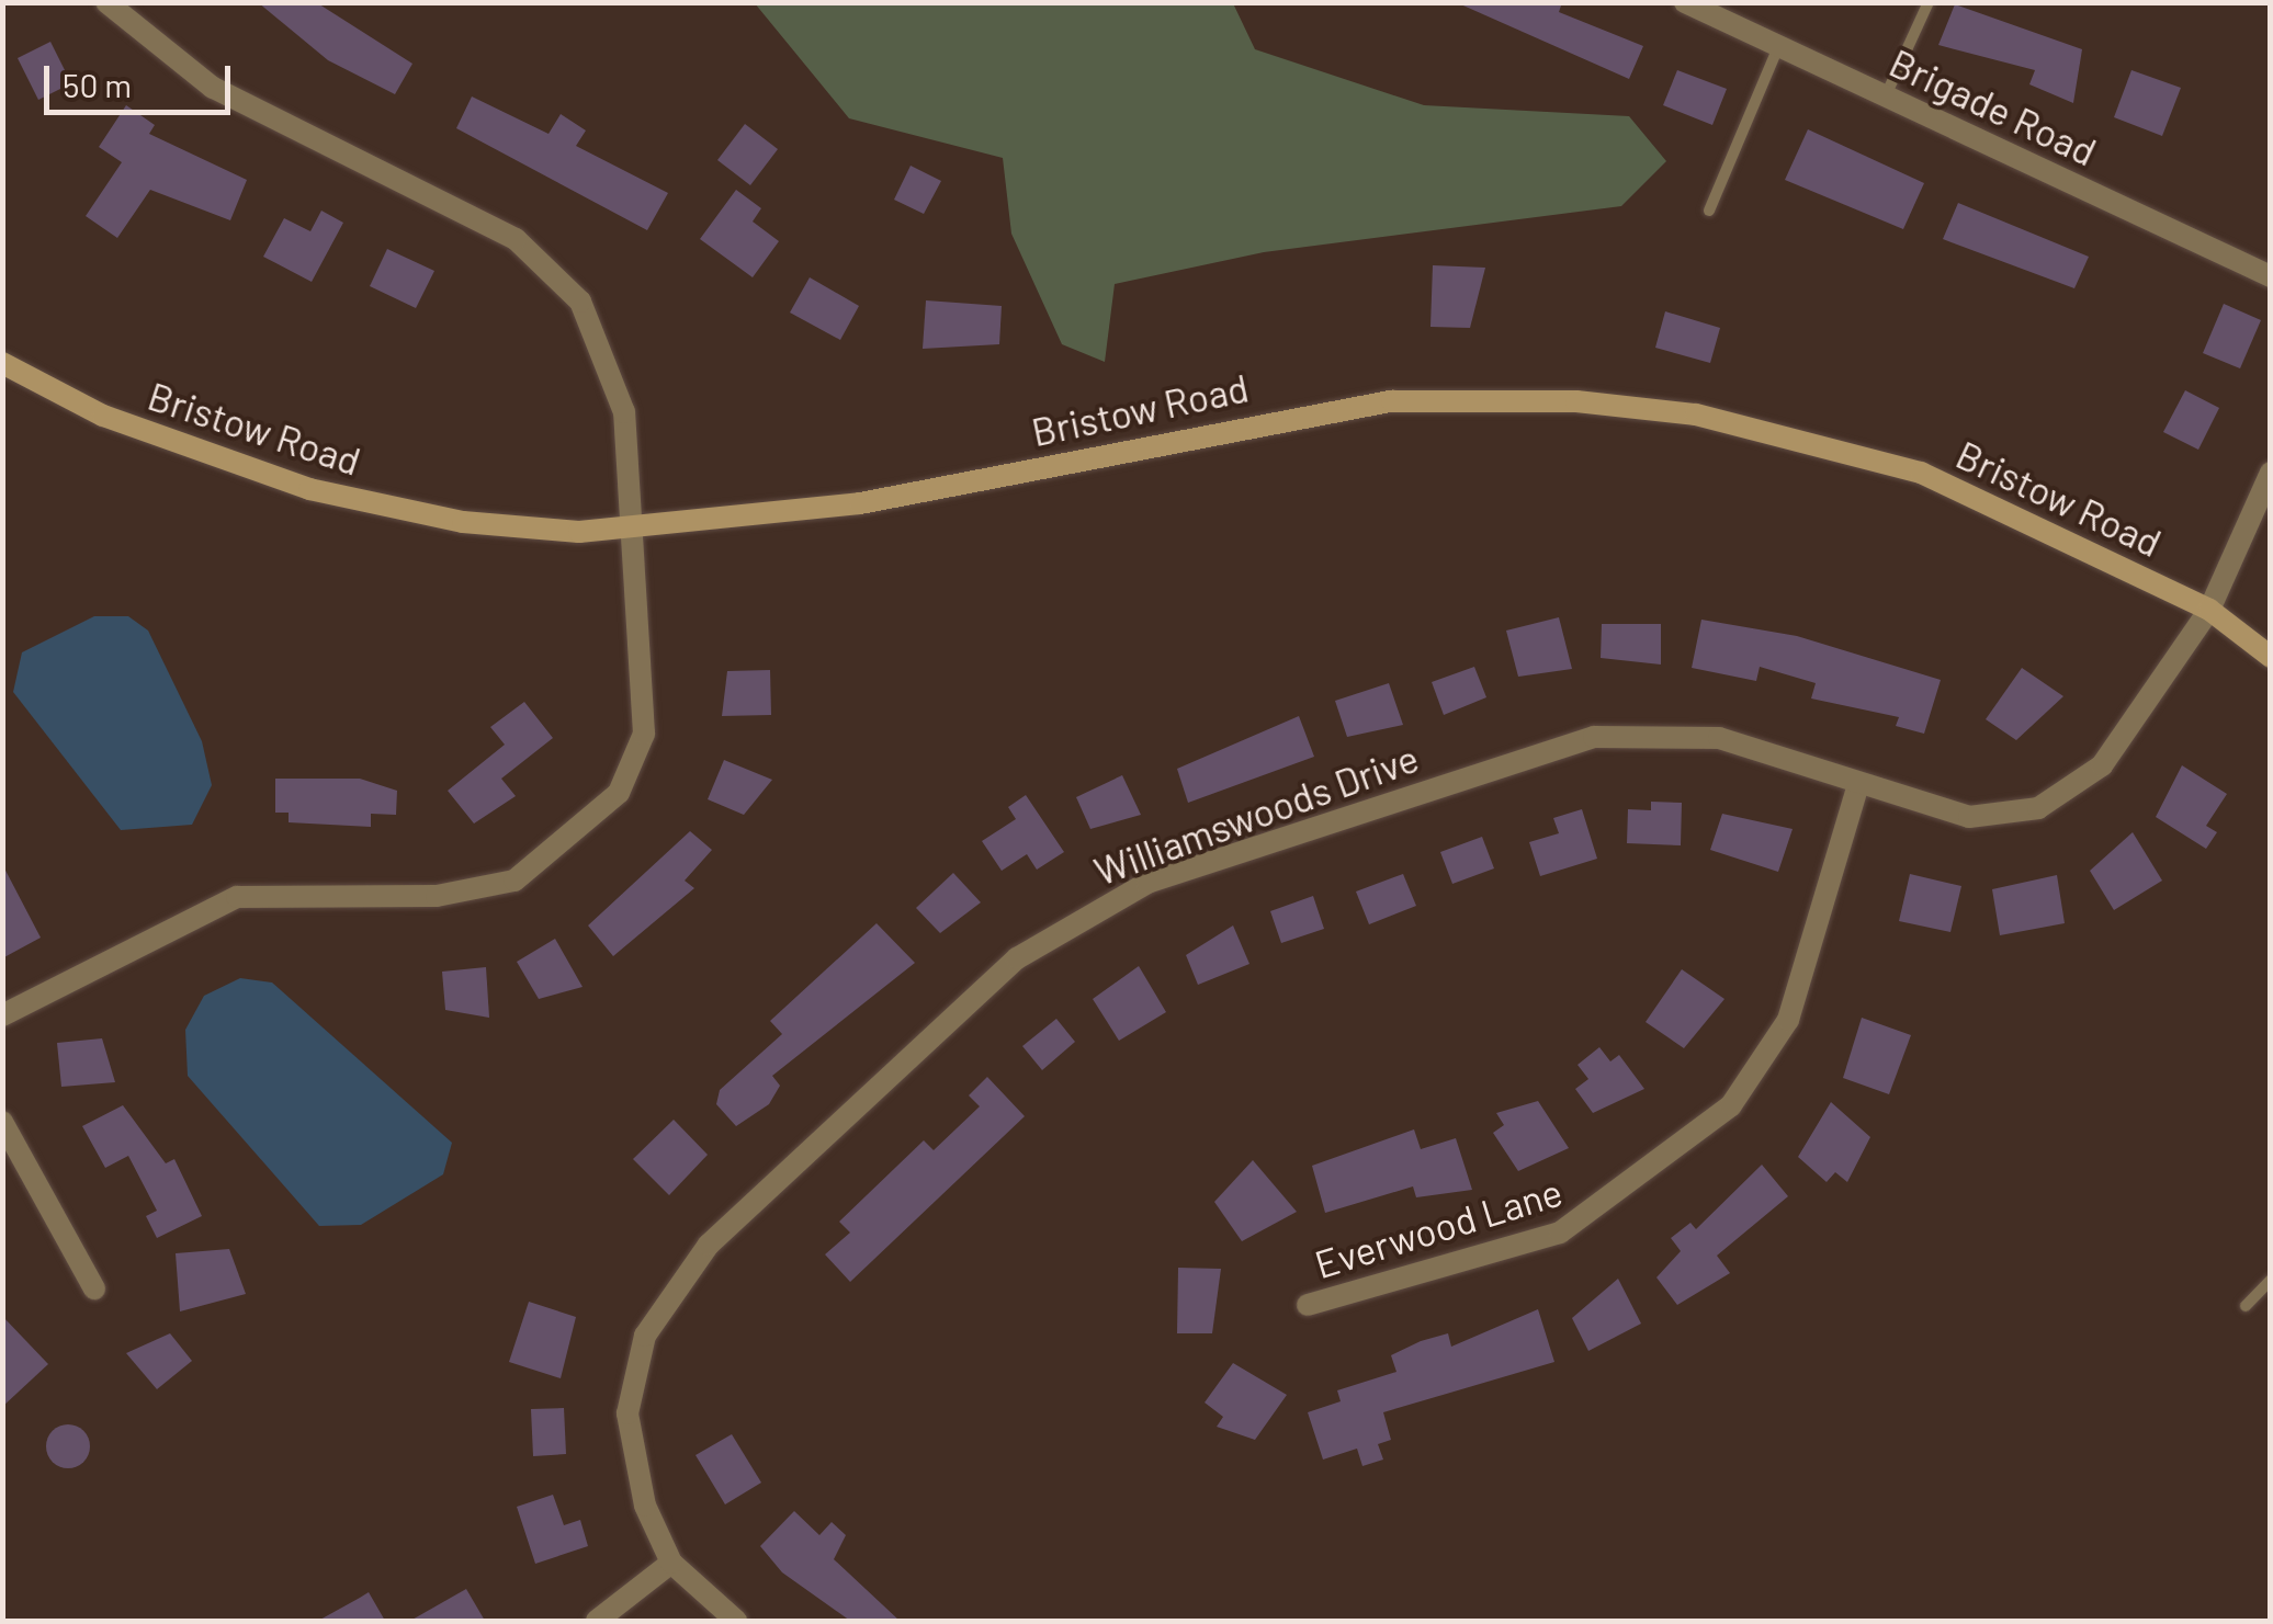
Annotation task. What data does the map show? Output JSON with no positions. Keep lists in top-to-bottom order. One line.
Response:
{"streets":{"main road":["Bristow Road"],"street":["Brigade Road","Williamswoods Drive","Everwood Lane"]},"crossings":[["Bristow Road","Williamswoods Drive"],["Williamswoods Drive","Everwood Lane"]],"scale_bar":"50 m"}
